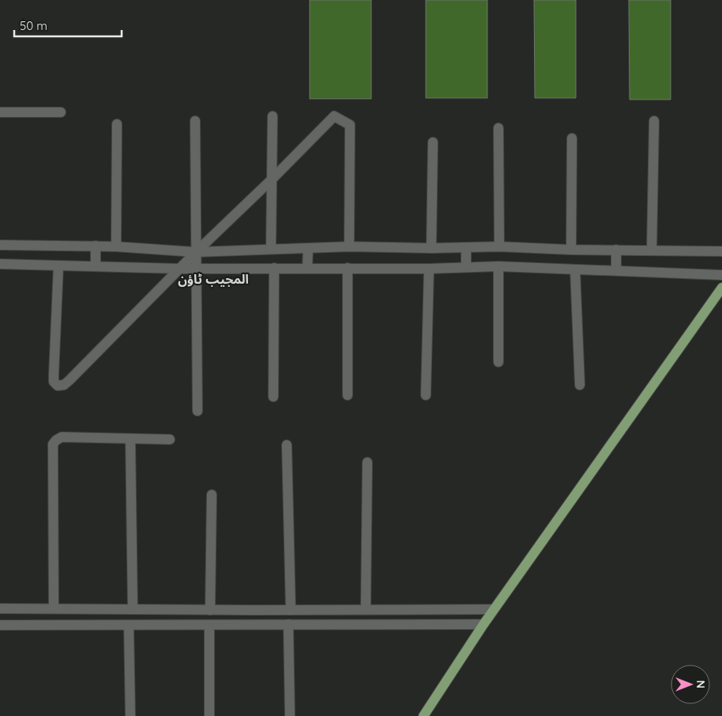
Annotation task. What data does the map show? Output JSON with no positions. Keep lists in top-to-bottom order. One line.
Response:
{"districts":["المجیب ٹاؤن"],"scale_bar":"50 m","north":"right"}
